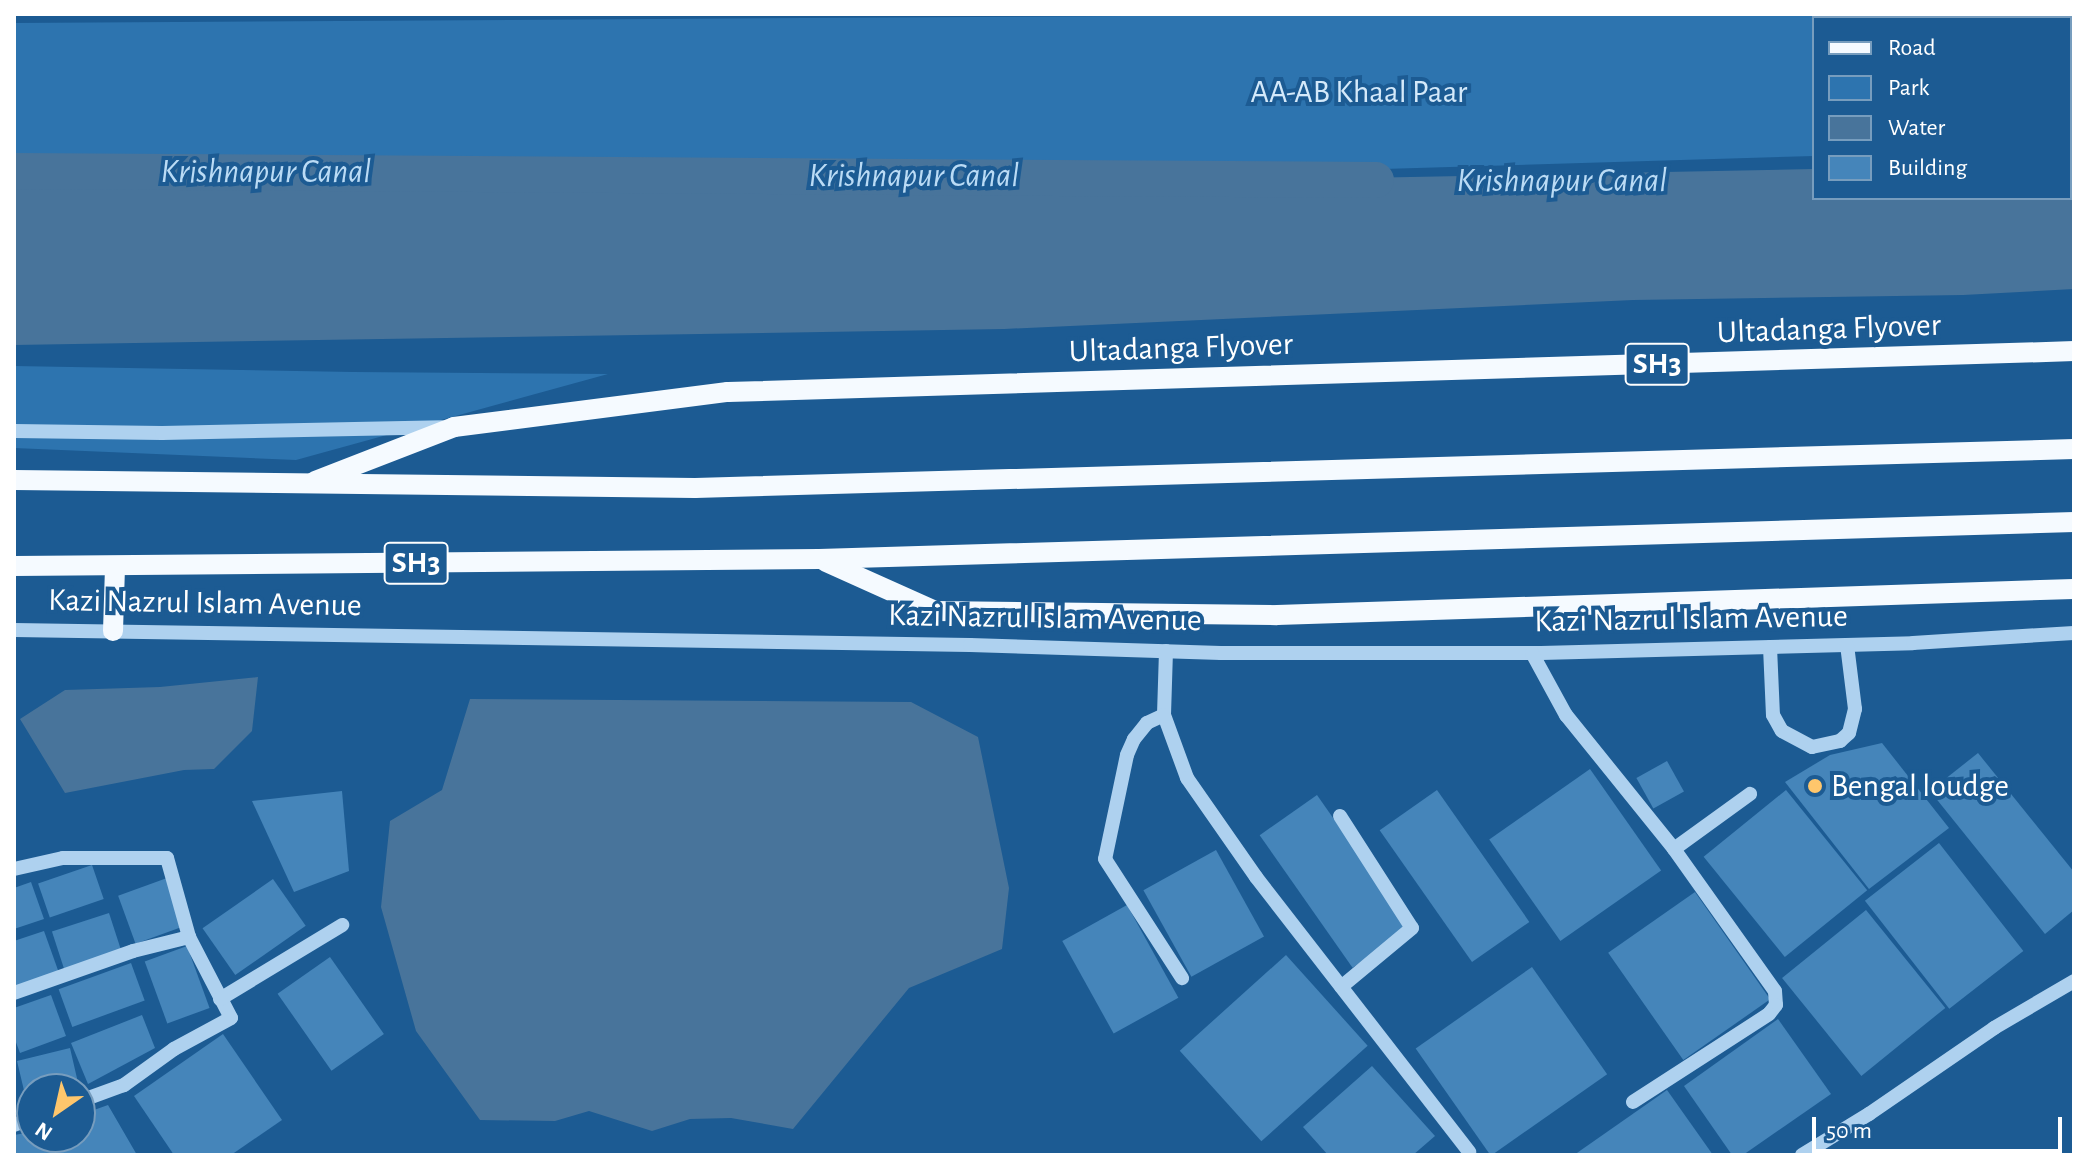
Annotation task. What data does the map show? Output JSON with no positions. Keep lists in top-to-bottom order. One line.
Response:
{"streets":{"main road":["Ultadanga Flyover","SH3","Kazi Nazrul Islam Avenue"]},"crossings":[["Ultadanga Flyover","SH3"],["SH3","Kazi Nazrul Islam Avenue"]],"water":["Krishnapur Canal"],"parks":["AA-AB Khaal Paar"],"places":["Bengal loudge"],"legend":["Road","Park","Water","Building"],"scale_bar":"50 m","north":"bottom left"}
